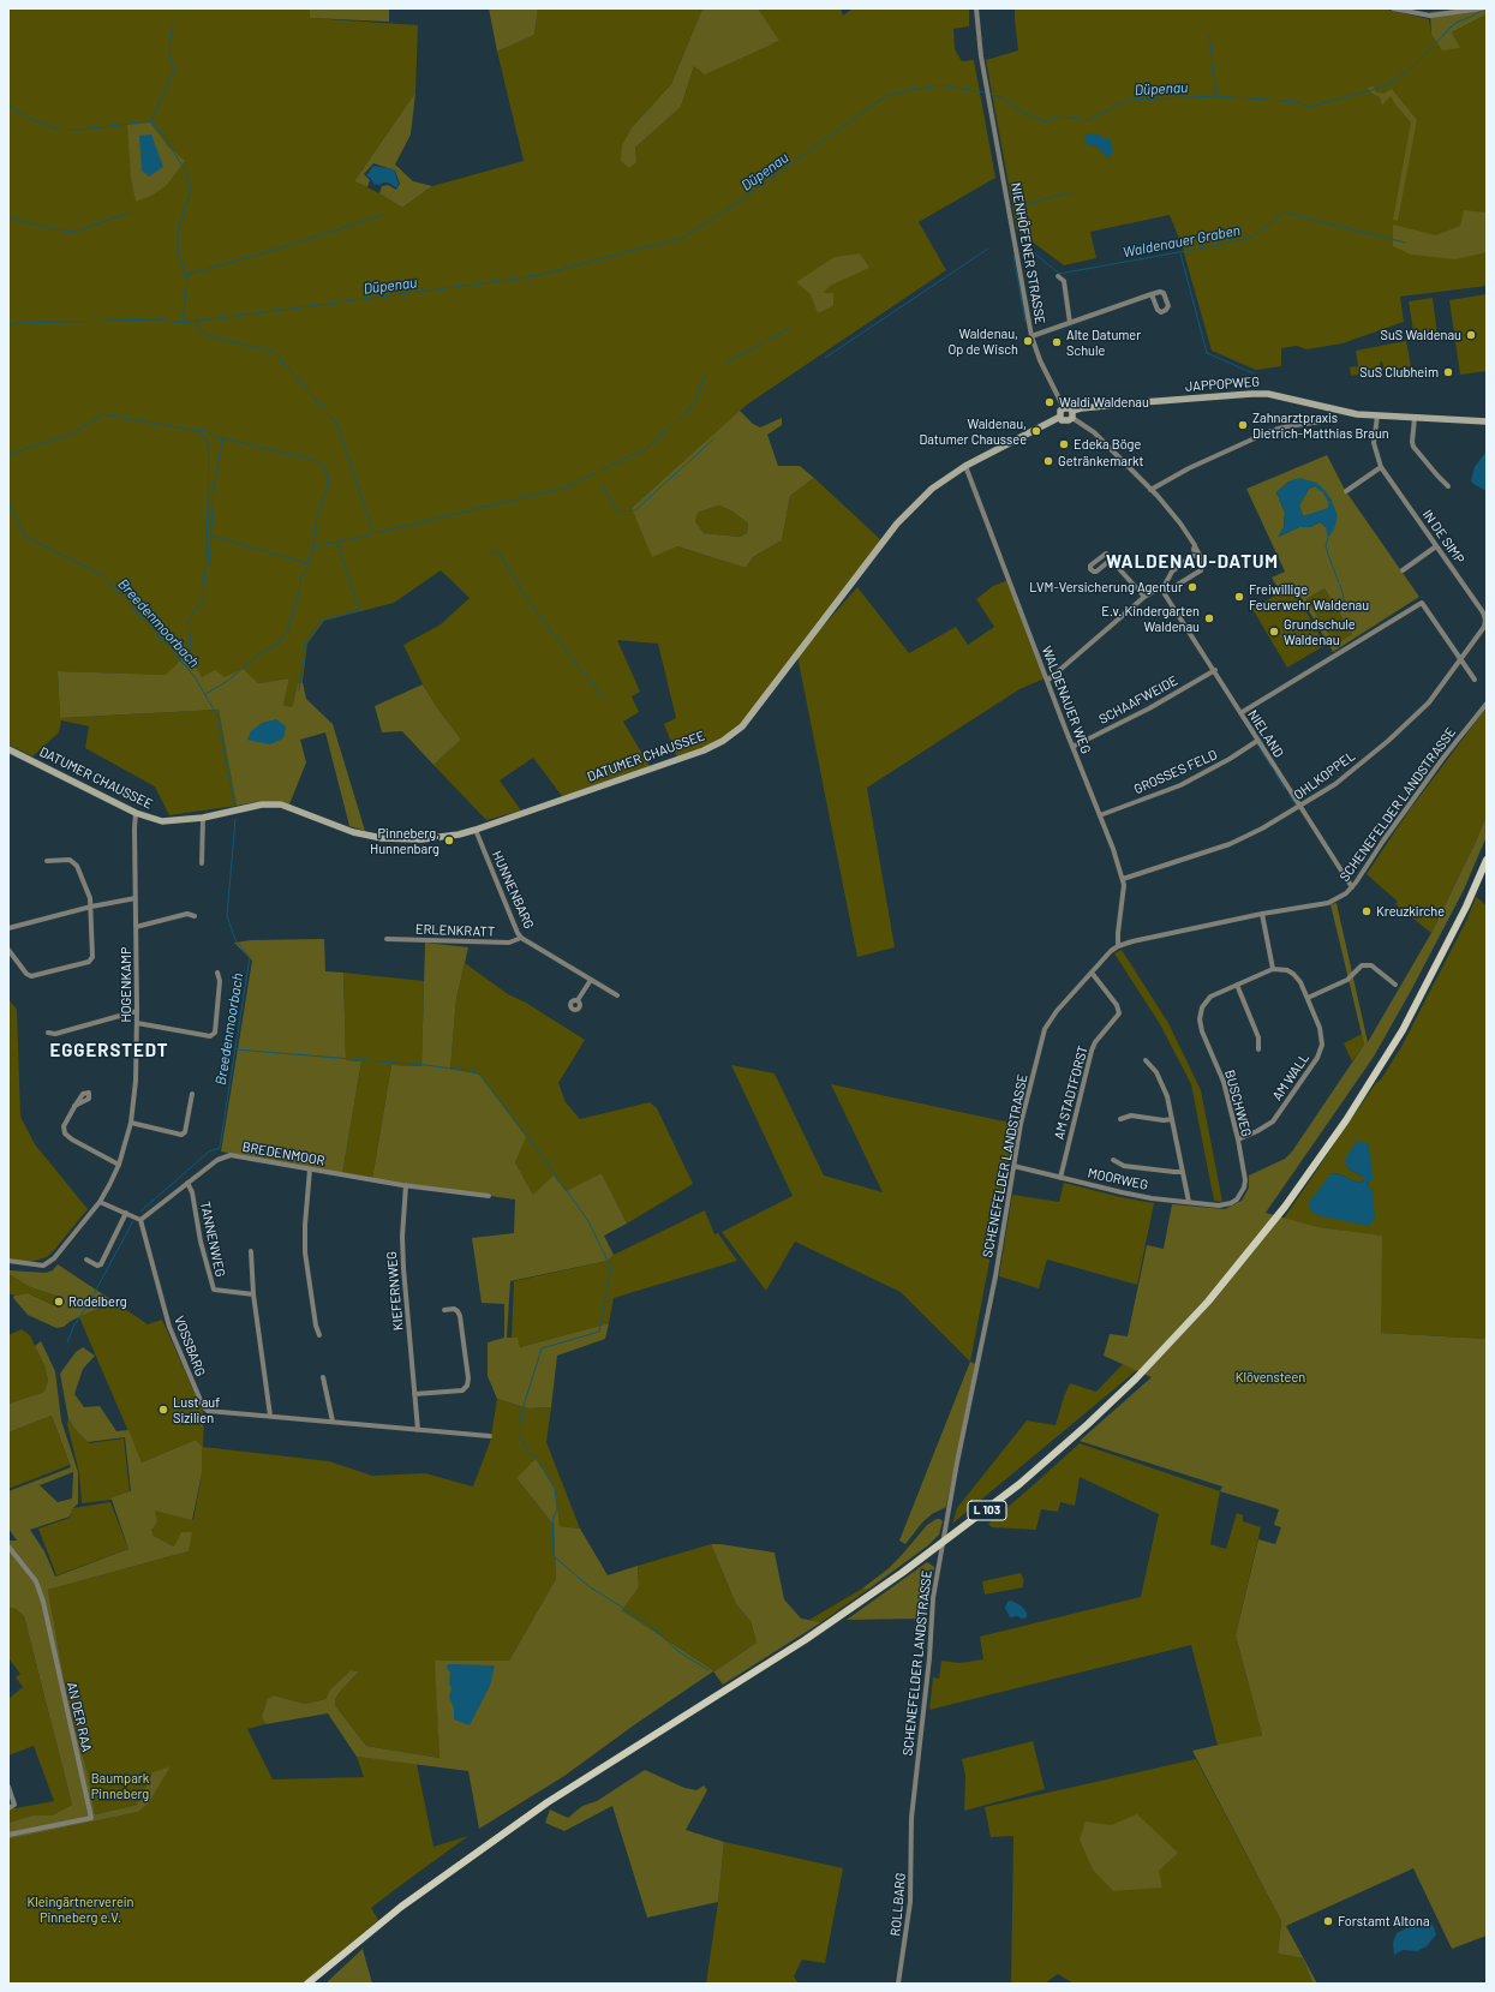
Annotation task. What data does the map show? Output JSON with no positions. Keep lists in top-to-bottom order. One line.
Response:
{"streets":{"main road":["L 103"],"street":["NIENHÖFENER STRASSE","JAPPOPWEG","IN DE SIMP","WALDENAUER WEG","SCHAAFWEIDE","NIELAND","DATUMER CHAUSSEE","GROSSES FELD","OHLKOPPEL","SCHENEFELDER LANDSTRASSE","HUNNENBARG","ERLENKRATT","HOGENKAMP","AM WALL","AM STADTFORST","BUSCHWEG","BREDENMOOR","MOORWEG","TANNENWEG","KIEFERNWEG","VOSSBARG","AN DER RAA","ROLLBARG"]},"crossings":[["NIENHÖFENER STRASSE","JAPPOPWEG"],["NIENHÖFENER STRASSE","DATUMER CHAUSSEE"],["JAPPOPWEG","IN DE SIMP"],["JAPPOPWEG","DATUMER CHAUSSEE"],["IN DE SIMP","OHLKOPPEL"],["WALDENAUER WEG","SCHAAFWEIDE"],["WALDENAUER WEG","DATUMER CHAUSSEE"],["WALDENAUER WEG","GROSSES FELD"],["WALDENAUER WEG","OHLKOPPEL"],["WALDENAUER WEG","SCHENEFELDER LANDSTRASSE"],["SCHAAFWEIDE","NIELAND"],["NIELAND","GROSSES FELD"],["NIELAND","OHLKOPPEL"],["NIELAND","SCHENEFELDER LANDSTRASSE"],["DATUMER CHAUSSEE","HUNNENBARG"],["DATUMER CHAUSSEE","HOGENKAMP"],["SCHENEFELDER LANDSTRASSE","AM STADTFORST"],["SCHENEFELDER LANDSTRASSE","MOORWEG"],["SCHENEFELDER LANDSTRASSE","ROLLBARG"],["HUNNENBARG","ERLENKRATT"],["AM WALL","BUSCHWEG"],["AM STADTFORST","MOORWEG"],["BUSCHWEG","MOORWEG"],["BREDENMOOR","TANNENWEG"],["BREDENMOOR","KIEFERNWEG"],["BREDENMOOR","VOSSBARG"],["KIEFERNWEG","VOSSBARG"]],"districts":["WALDENAU-DATUM","EGGERSTEDT"],"water":["Düpenau","Waldenauer Graben","Breedenmoorbach"],"parks":["Klövensteen","Baumpark Pinneberg","Kleingärtnerverein Pinneberg e.V."],"places":["SuS Waldenau","Waldenau, Op de Wisch","Alte Datumer Schule","SuS Clubheim","Waldi Waldenau","Zahnarztpraxis Dietrich-Matthias Braun","Waldenau, Datumer Chaussee","Edeka Böge","Getränkemarkt","LVM-Versicherung Agentur","Freiwillige Feuerwehr Waldenau","E.v. Kindergarten Waldenau","Grundschule Waldenau","Pinneberg, Hunnenbarg","Kreuzkirche","Rodelberg","Lust auf Sizilien","Forstamt Altona"]}
